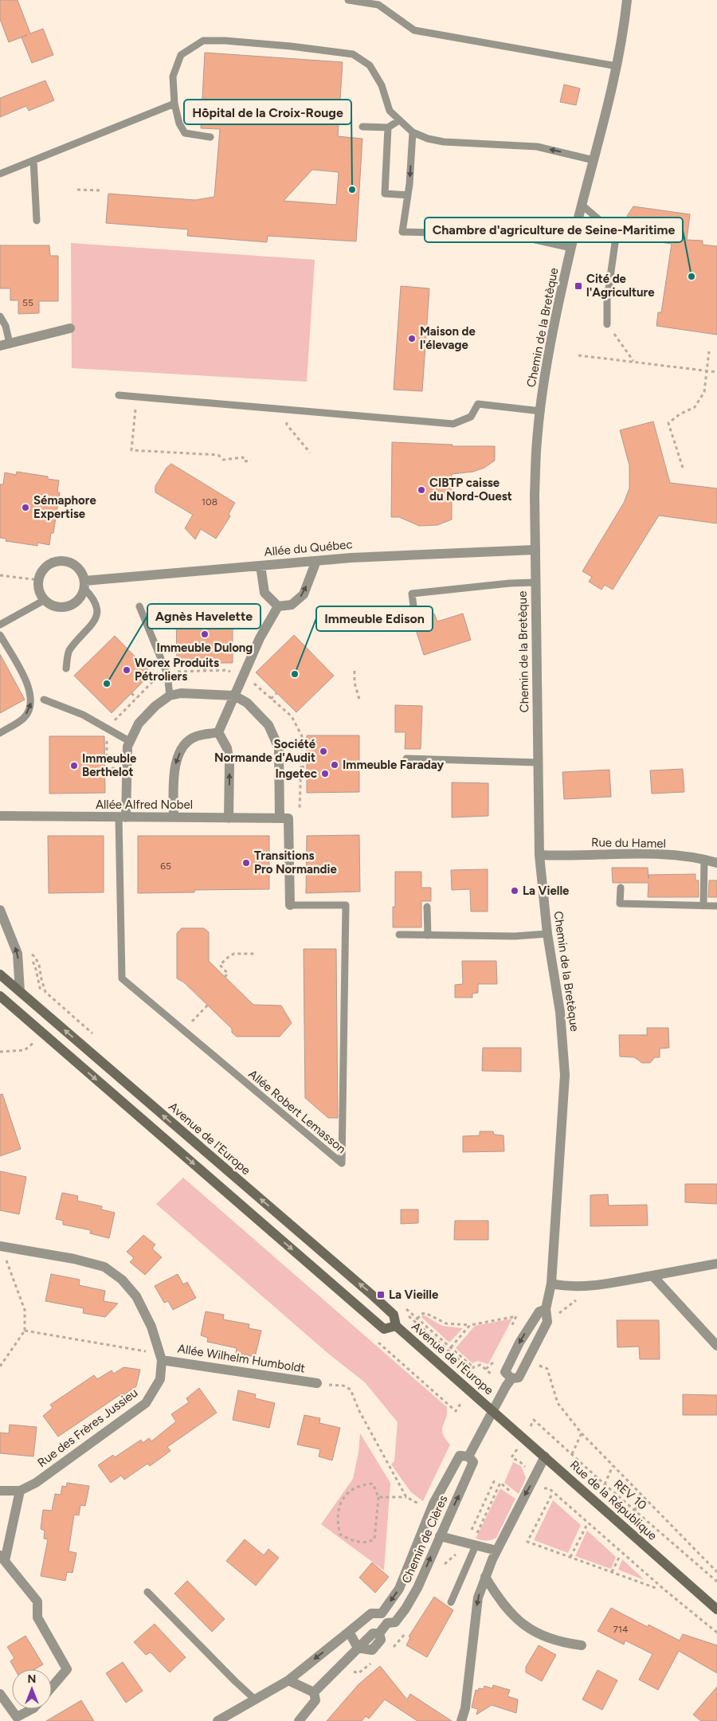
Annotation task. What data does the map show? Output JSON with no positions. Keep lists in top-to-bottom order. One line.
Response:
{"streets":{"main road":["Avenue de l'Europe","Rue de la République"],"street":["Chemin de la Bretèque","Allée du Québec","Allée Alfred Nobel","Rue du Hamel","Allée Wilhelm Humboldt","Rue des Frères Jussieu","Chemin de Clères"],"lane":["Allée Robert Lemasson"],"path":["REV 10"]},"crossings":[["Chemin de la Bretèque","Allée du Québec"],["Chemin de la Bretèque","Rue du Hamel"],["Chemin de la Bretèque","Avenue de l'Europe"],["Chemin de la Bretèque","Rue de la République"],["Chemin de la Bretèque","Chemin de Clères"],["Allée Alfred Nobel","Allée Robert Lemasson"],["Avenue de l'Europe","Rue de la République"],["Avenue de l'Europe","Chemin de Clères"],["Allée Wilhelm Humboldt","Rue des Frères Jussieu"],["Rue de la République","Chemin de Clères"]],"places":{"other":["Hôpital de la Croix-Rouge","Chambre d'agriculture de Seine-Maritime","Maison de l'élevage","CIBTP caisse du Nord-Ouest","Sémaphore Expertise","Immeuble Dulong","Worex Produits Pétroliers","Immeuble Edison","Agnès Havelette","Société Normande d'Audit","Immeuble Faraday","Immeuble Berthelot","Ingetec","Transitions Pro Normandie","La Vielle"],"transit":["Cité de l'Agriculture","La Vieille"]},"house_numbers":["55","108","65","714"],"north":"top"}
